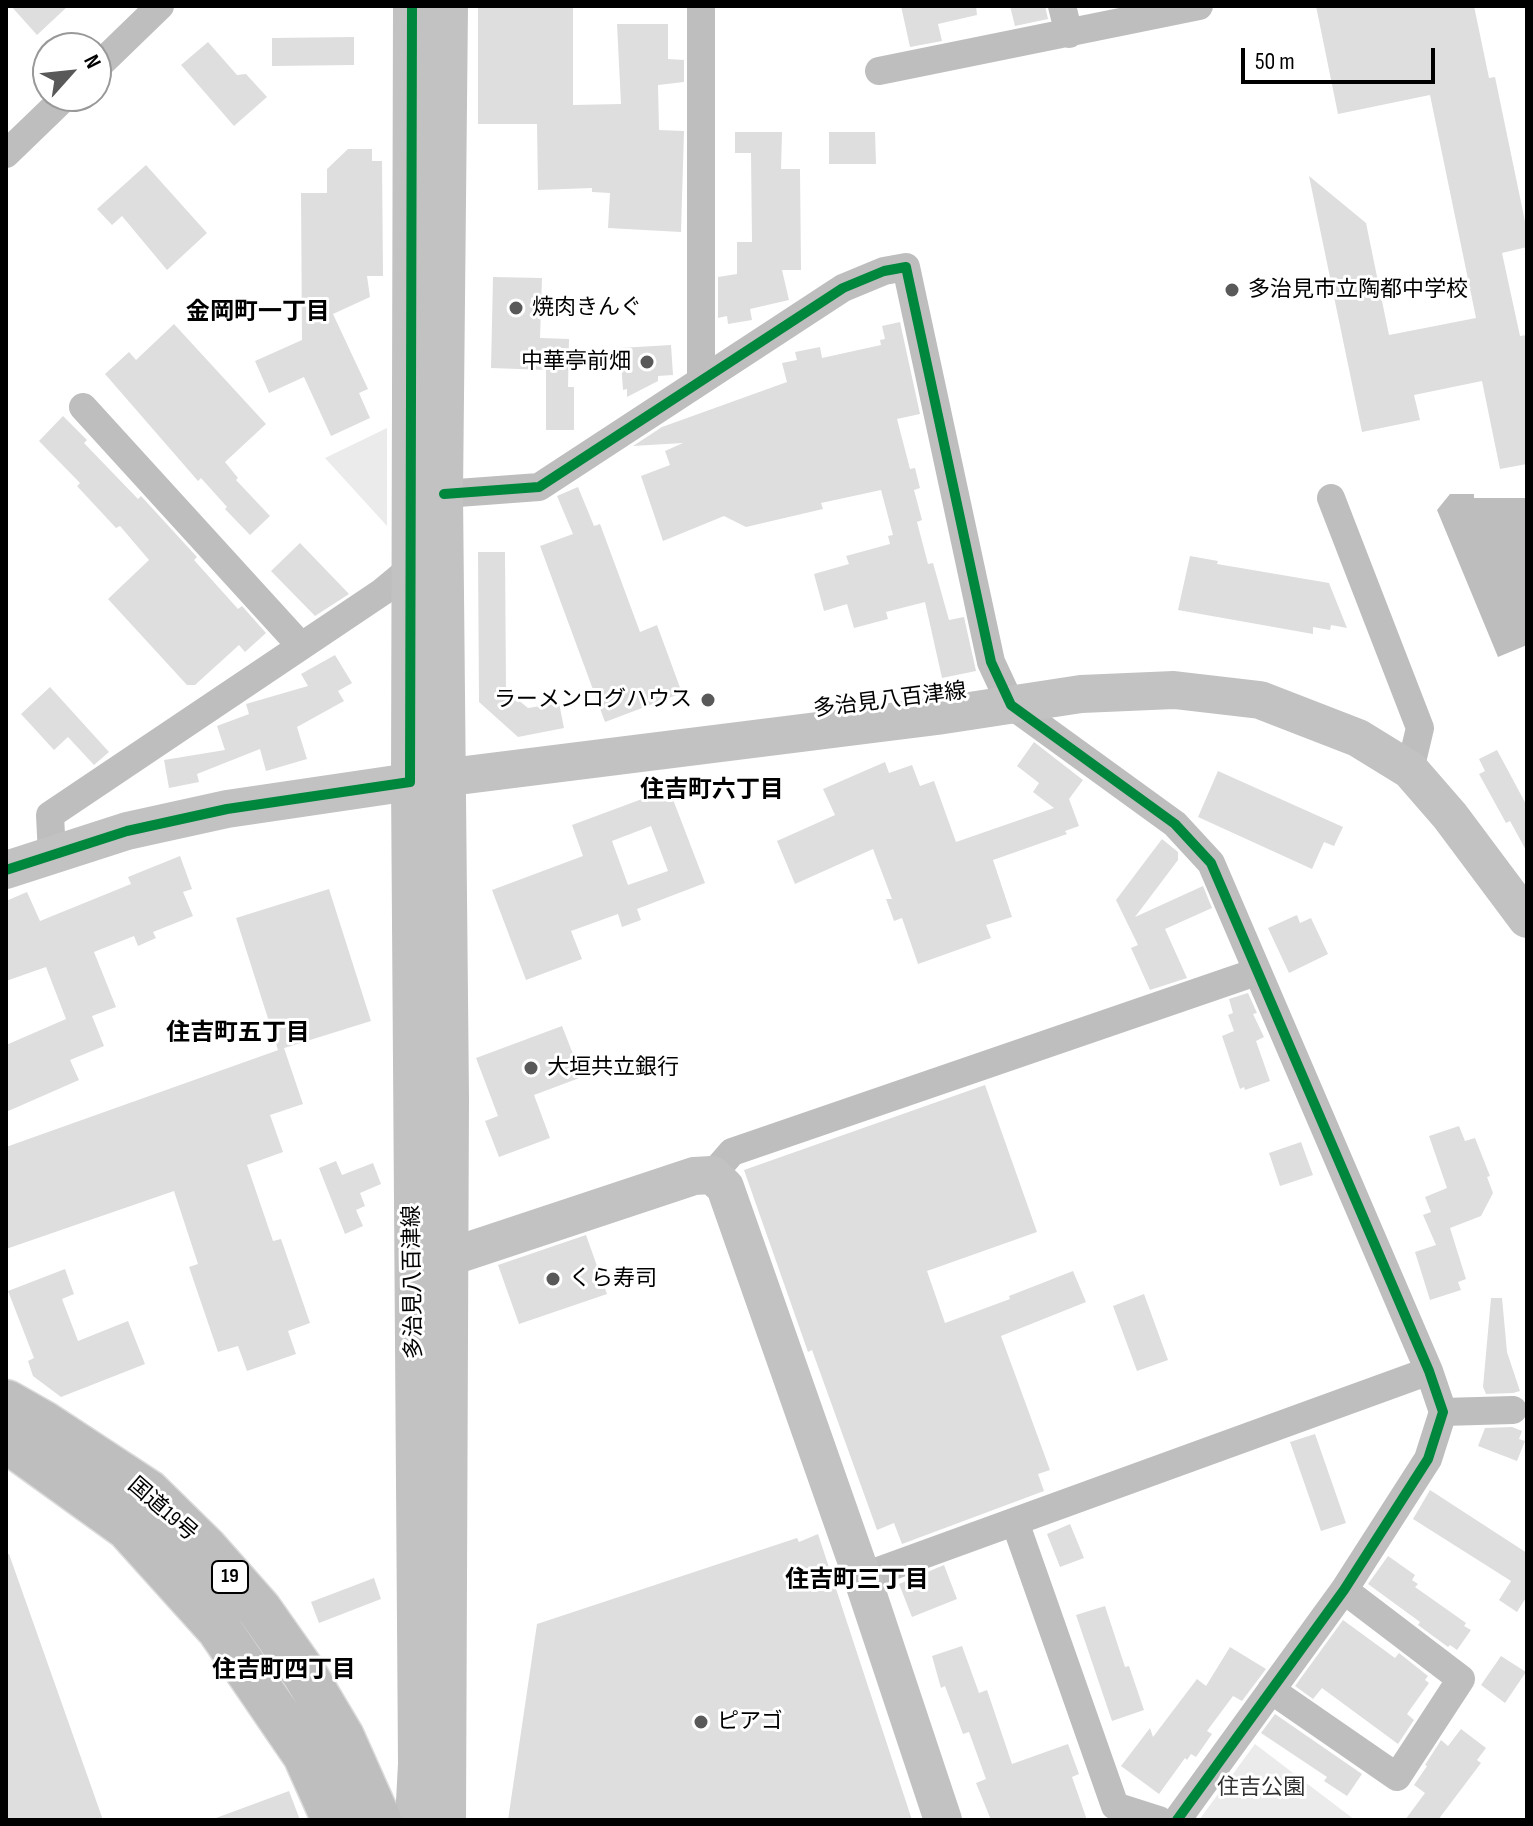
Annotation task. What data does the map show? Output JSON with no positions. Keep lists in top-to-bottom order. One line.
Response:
{"streets":{"highway":["国道19号","19"],"main road":["多治見八百津線"]},"districts":["金岡町一丁目","住吉町六丁目","住吉町五丁目","住吉町三丁目","住吉町四丁目"],"parks":["住吉公園"],"places":["多治見市立陶都中学校","焼肉きんぐ","中華亭前畑","ラーメンログハウス","大垣共立銀行","くら寿司","ピアゴ"],"scale_bar":"50 m","north":"top right"}
